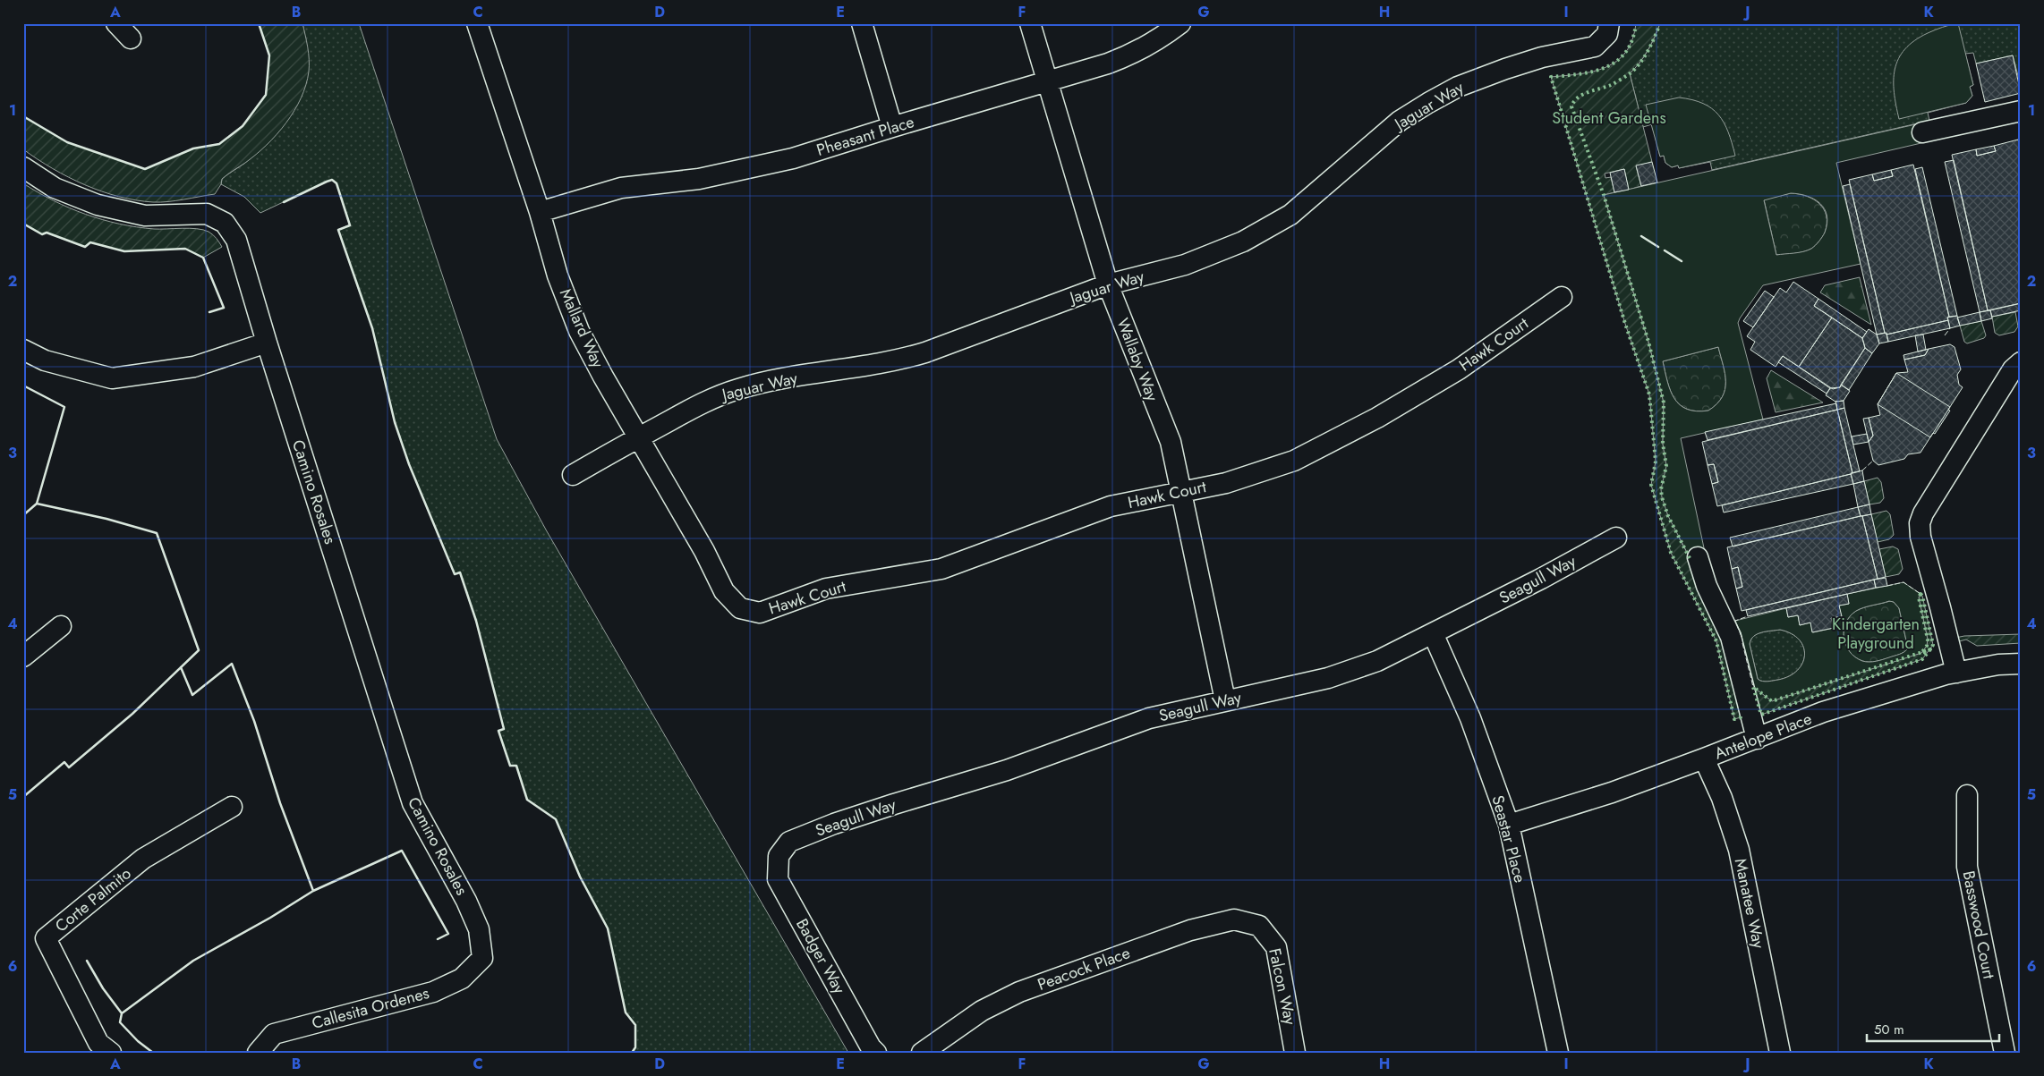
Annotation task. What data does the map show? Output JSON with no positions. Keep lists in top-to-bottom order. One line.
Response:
{"streets":{"street":["Jaguar Way","Pheasant Place","Mallard Way","Hawk Court","Wallaby Way","Camino Rosales","Seagull Way","Antelope Place","Seastar Place","Corte Palmito","Manatee Way","Basswood Court","Badger Way","Peacock Place","Falcon Way","Callesita Ordenes"]},"crossings":[["Jaguar Way","Mallard Way"],["Jaguar Way","Wallaby Way"],["Pheasant Place","Mallard Way"],["Pheasant Place","Wallaby Way"],["Mallard Way","Hawk Court"],["Hawk Court","Wallaby Way"],["Wallaby Way","Seagull Way"],["Camino Rosales","Callesita Ordenes"],["Seagull Way","Seastar Place"],["Seagull Way","Badger Way"],["Antelope Place","Seastar Place"],["Antelope Place","Manatee Way"],["Peacock Place","Falcon Way"]],"parks":["Student Gardens","Kindergarten Playground"],"scale_bar":"50 m","grid":{"columns":["A","B","C","D","E","F","G","H","I","J","K"],"rows":["1","2","3","4","5","6"]}}
